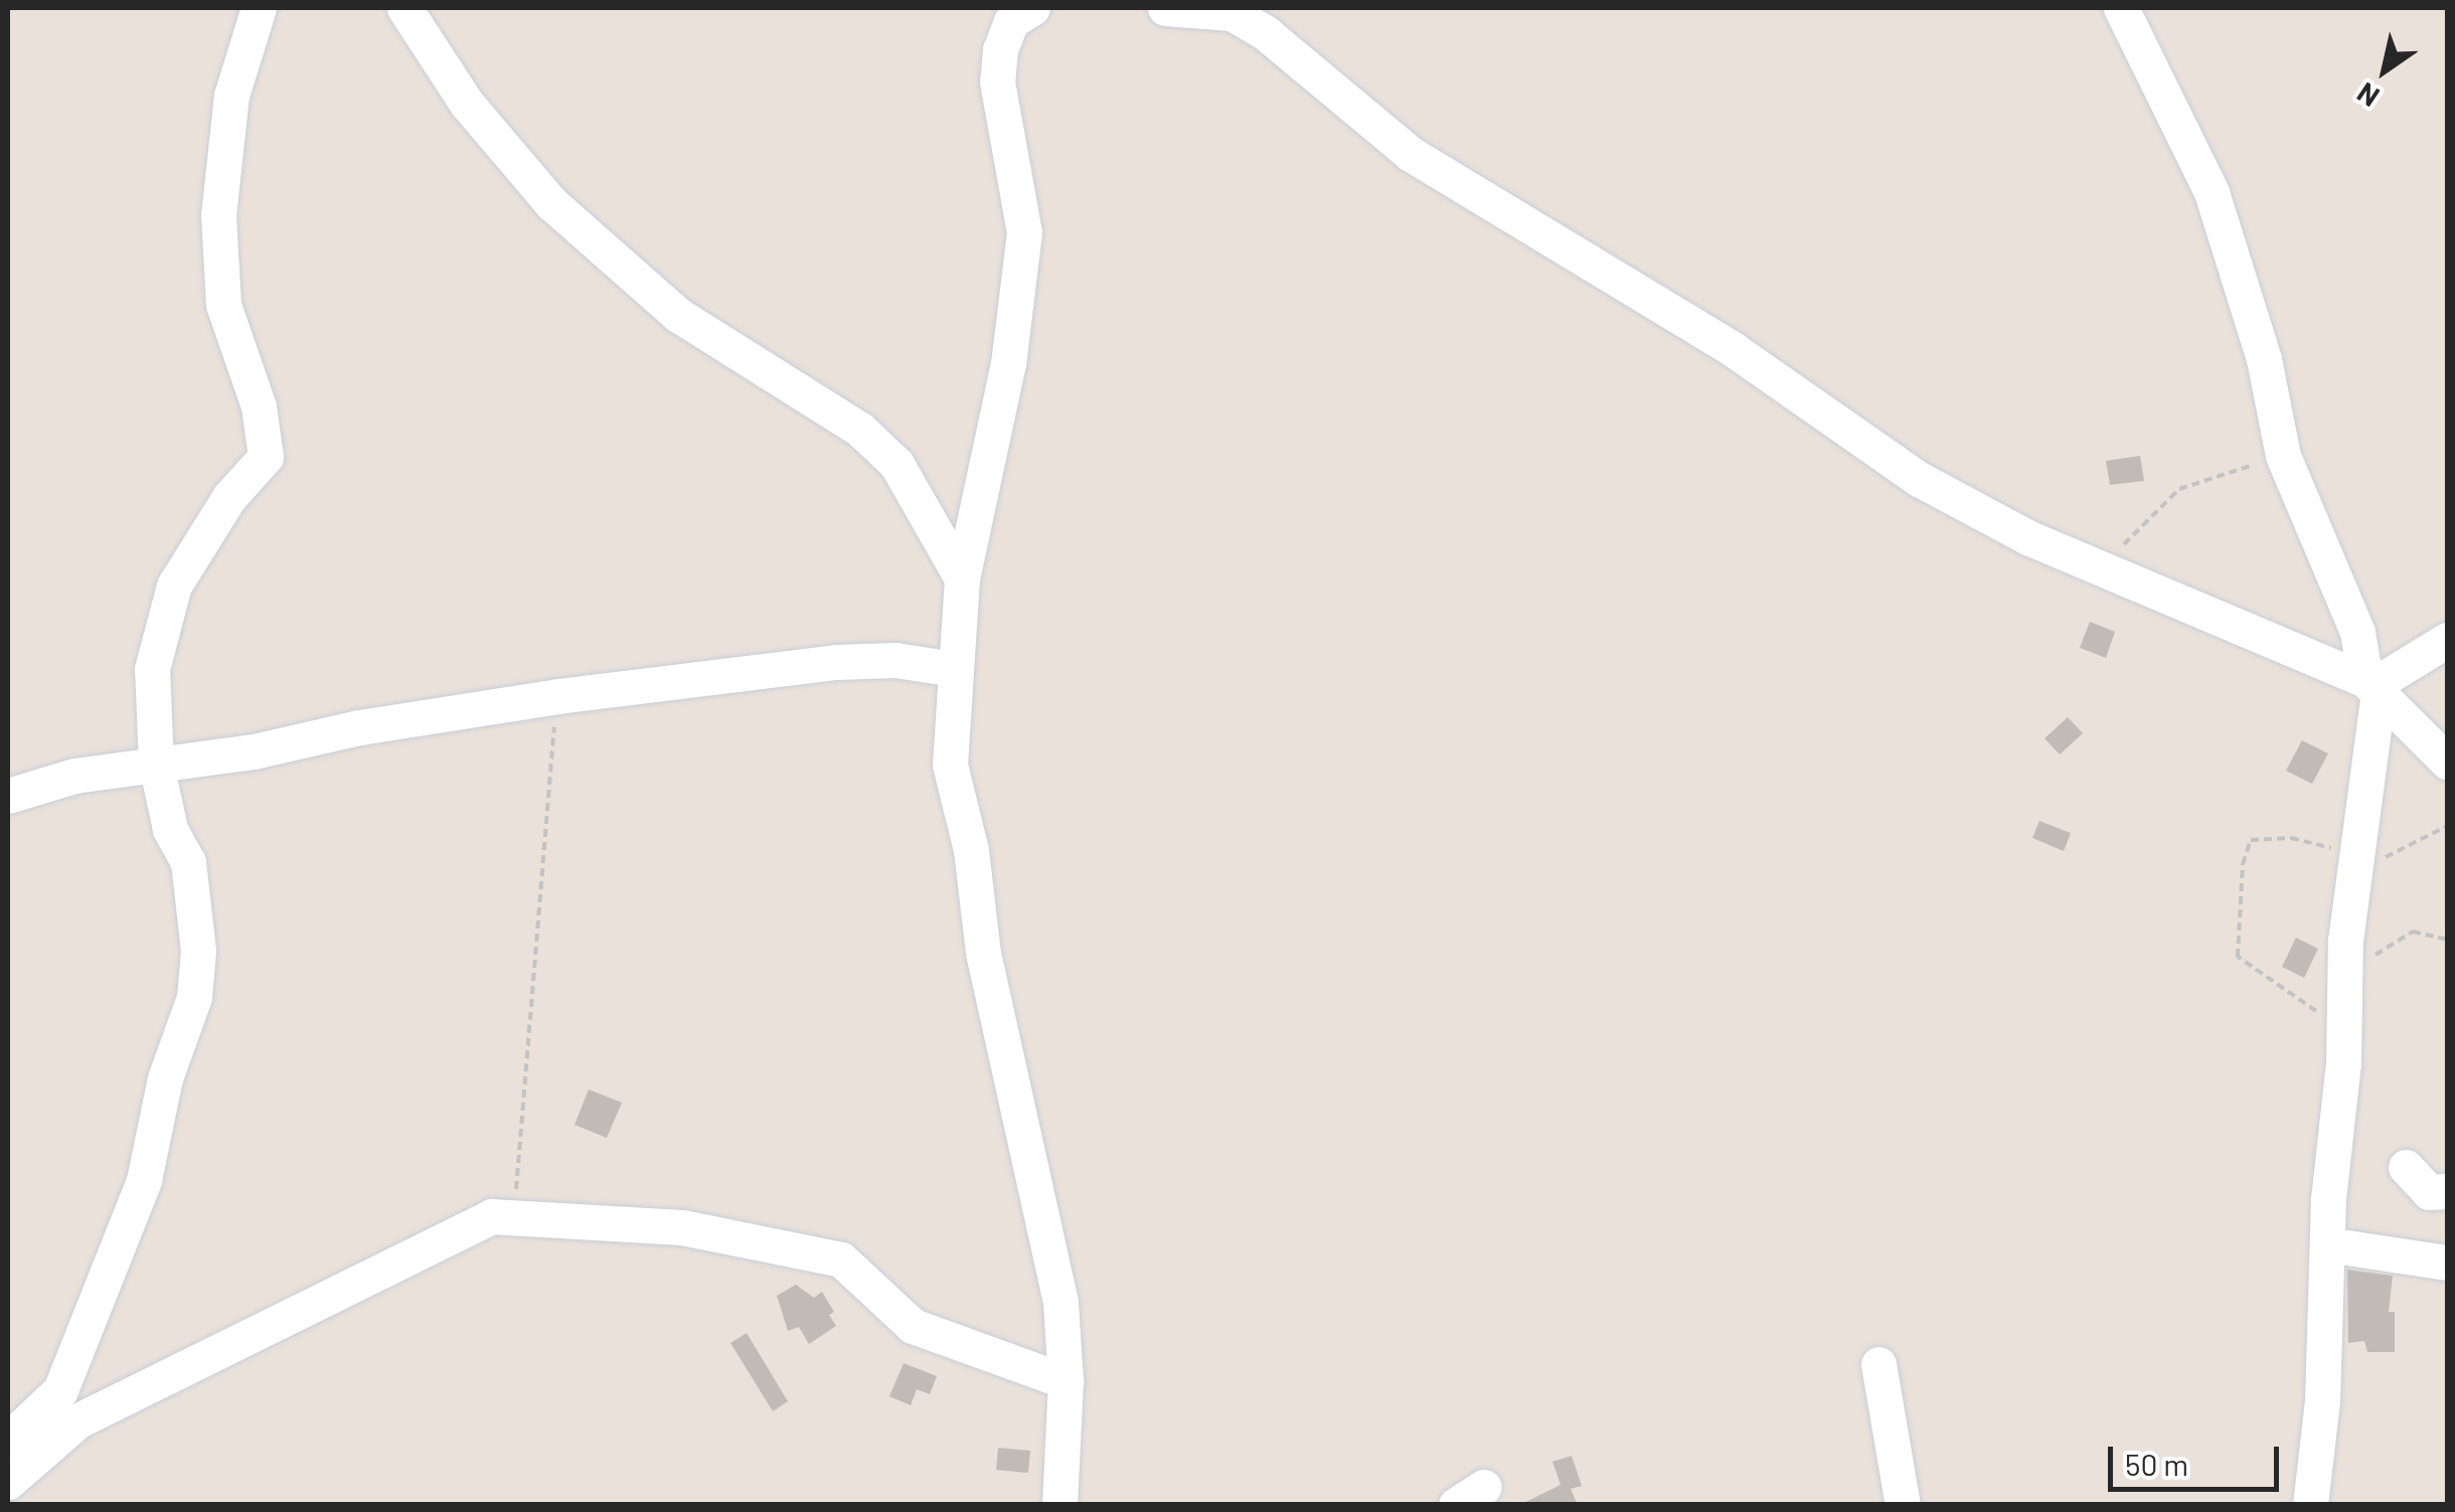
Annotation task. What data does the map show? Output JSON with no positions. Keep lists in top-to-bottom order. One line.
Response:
{"scale_bar":"50 m","north":"bottom left"}
